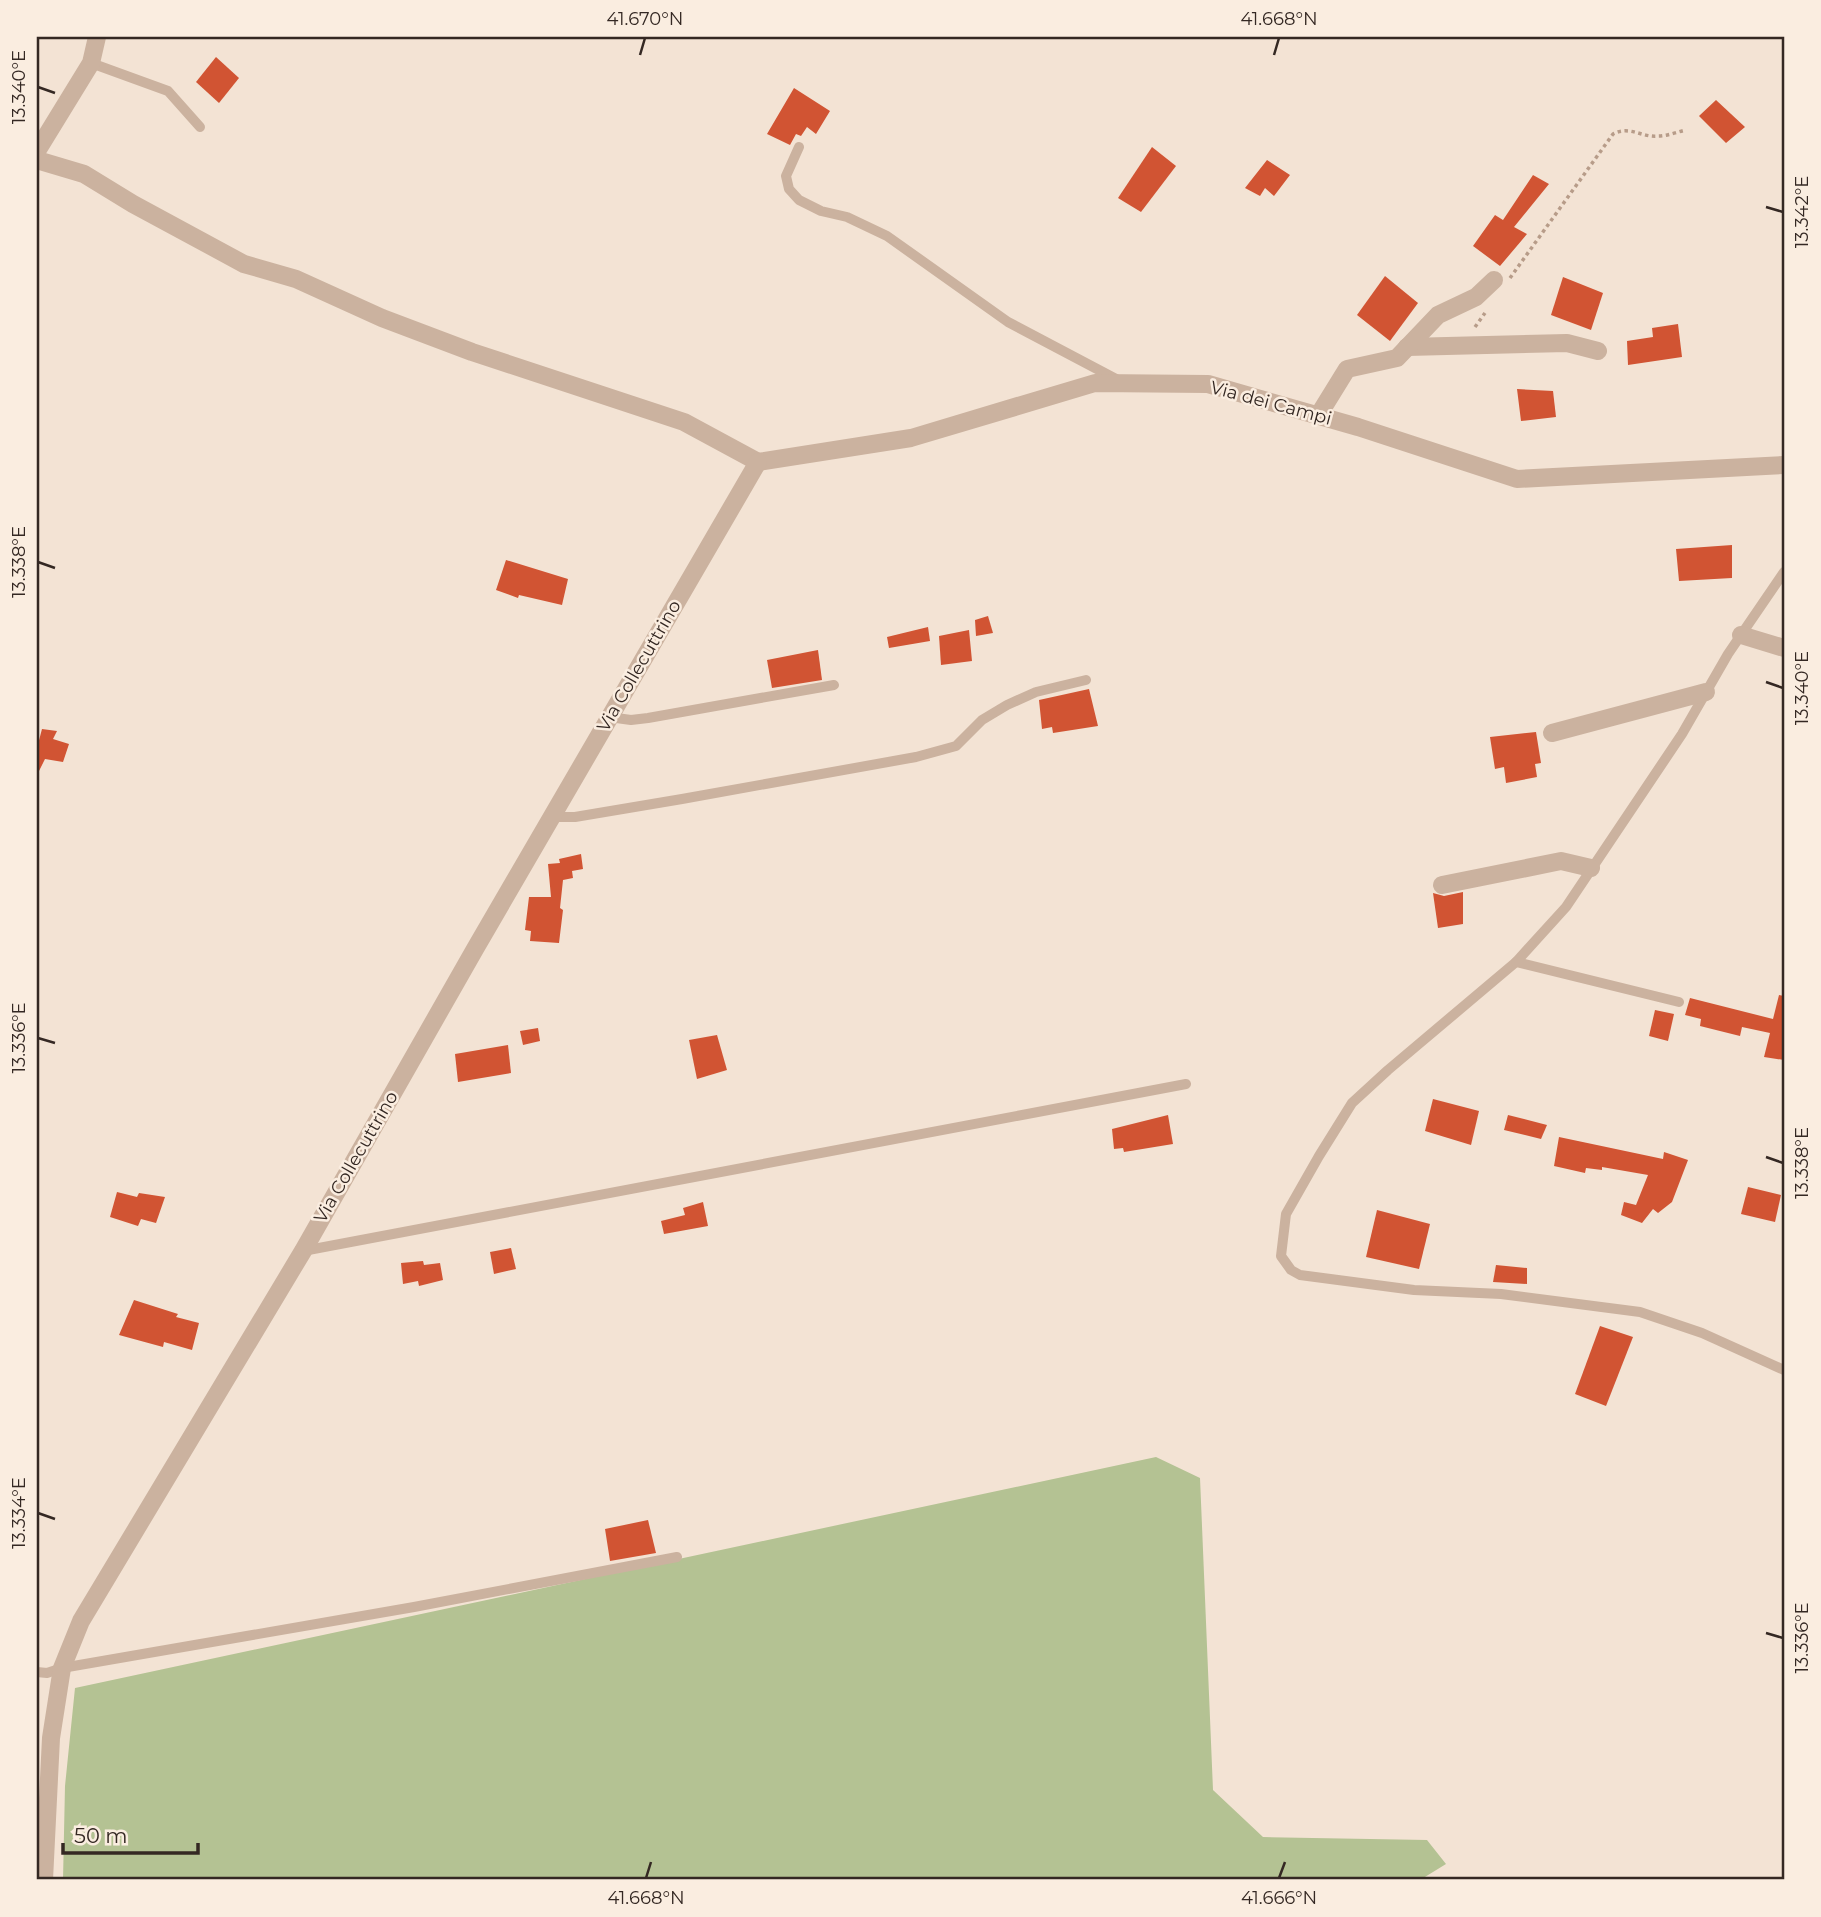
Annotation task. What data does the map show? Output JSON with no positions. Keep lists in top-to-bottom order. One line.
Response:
{"streets":{"street":["Via dei Campi","Via Collecuttrino"]},"crossings":[["Via dei Campi","Via Collecuttrino"]],"scale_bar":"50 m","coordinates":["41.670°N","41.668°N","13.340°E","13.342°E","13.338°E","13.336°E","13.334°E","41.666°N"]}
